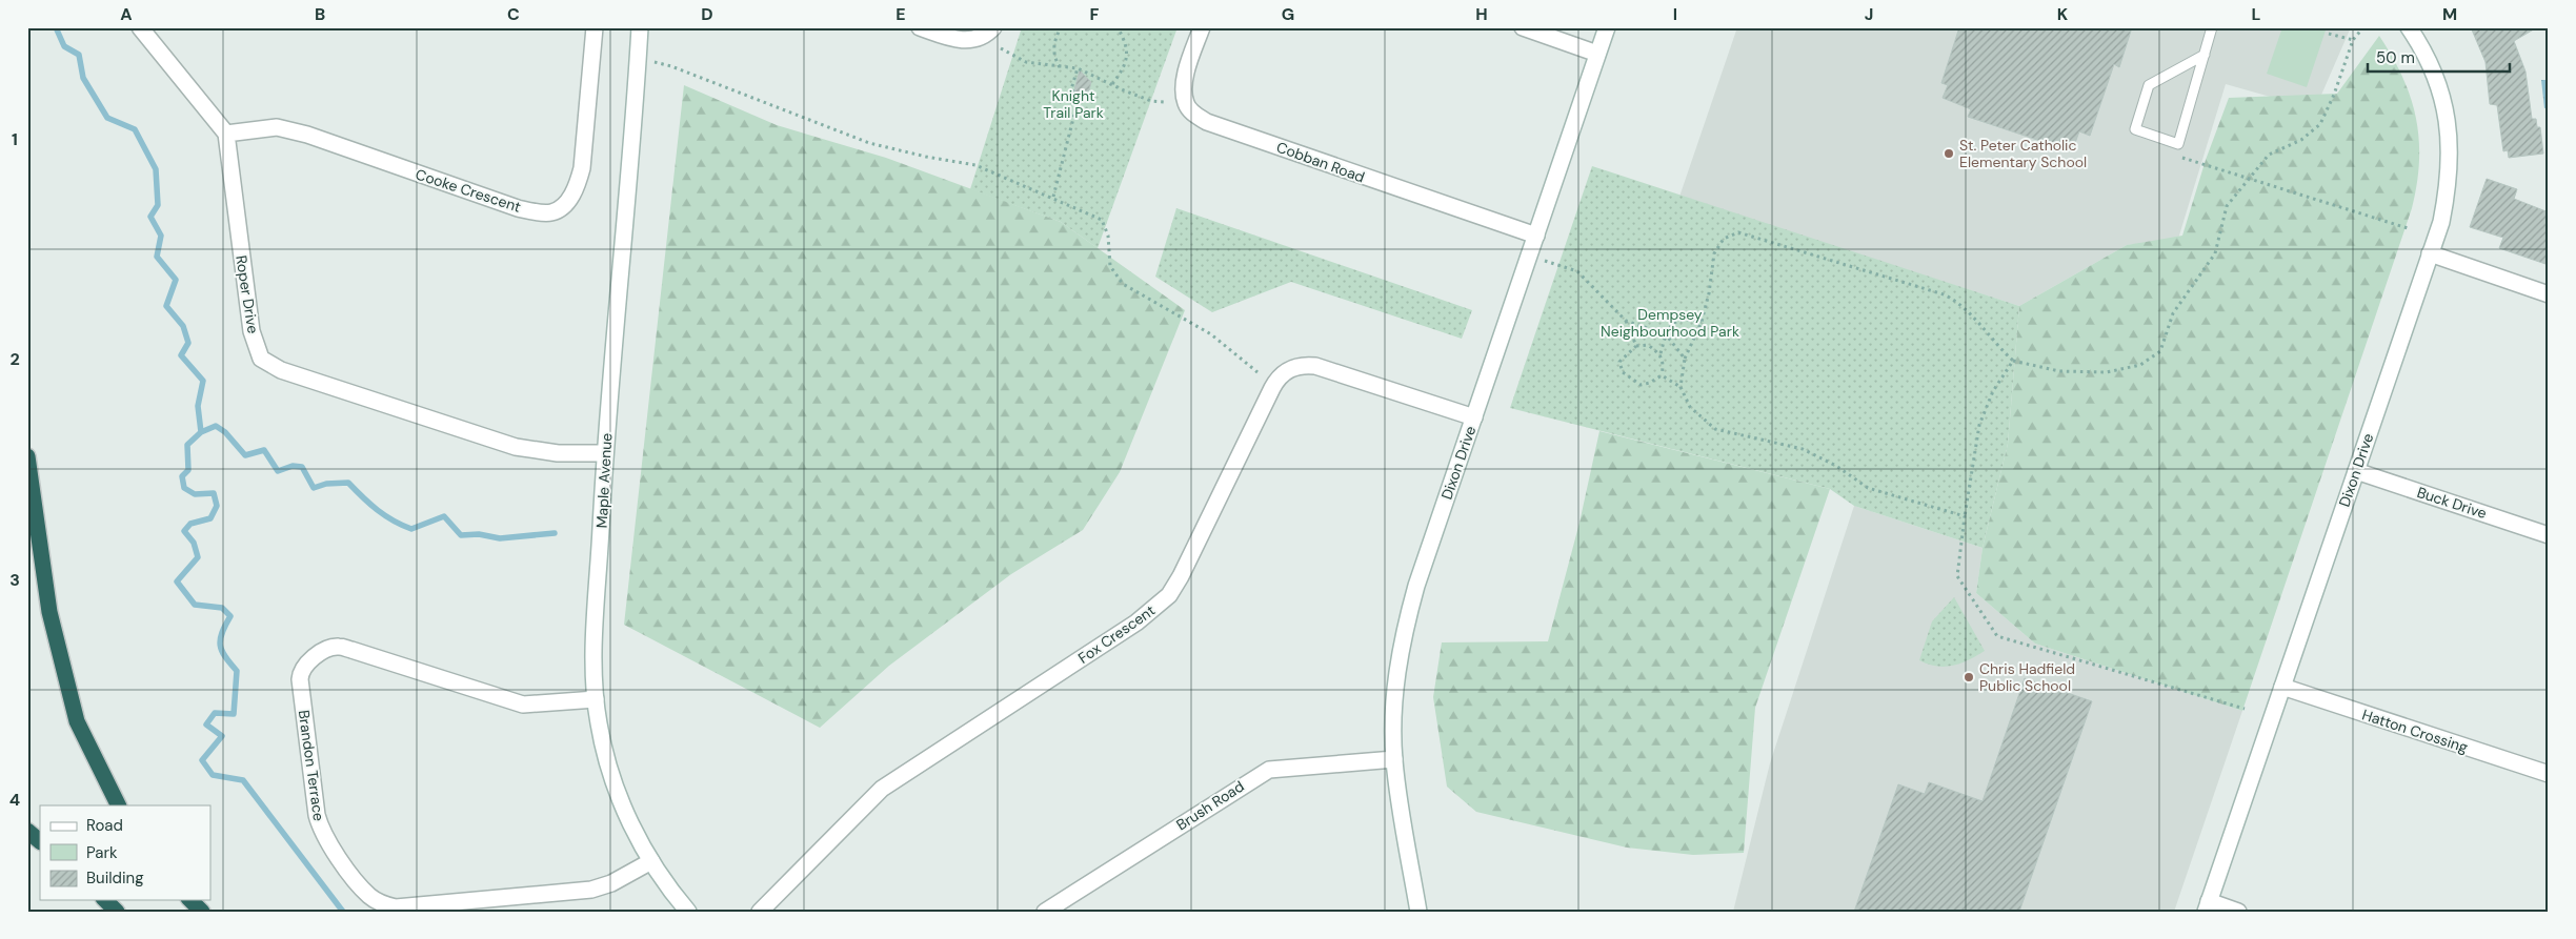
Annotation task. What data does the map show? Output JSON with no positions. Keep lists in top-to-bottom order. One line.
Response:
{"streets":{"street":["Cobban Road","Cooke Crescent","Roper Drive","Dixon Drive","Maple Avenue","Buck Drive","Fox Crescent","Hatton Crossing","Brandon Terrace","Brush Road"]},"crossings":[["Cobban Road","Dixon Drive"],["Cooke Crescent","Roper Drive"],["Roper Drive","Maple Avenue"],["Dixon Drive","Buck Drive"],["Dixon Drive","Fox Crescent"],["Dixon Drive","Hatton Crossing"],["Dixon Drive","Brush Road"],["Maple Avenue","Brandon Terrace"]],"parks":["Knight Trail Park","Dempsey Neighbourhood Park"],"places":["St. Peter Catholic Elementary School","Chris Hadfield Public School"],"legend":["Road","Park","Building"],"scale_bar":"50 m","grid":{"columns":["A","B","C","D","E","F","G","H","I","J","K","L","M"],"rows":["1","2","3","4"]}}
